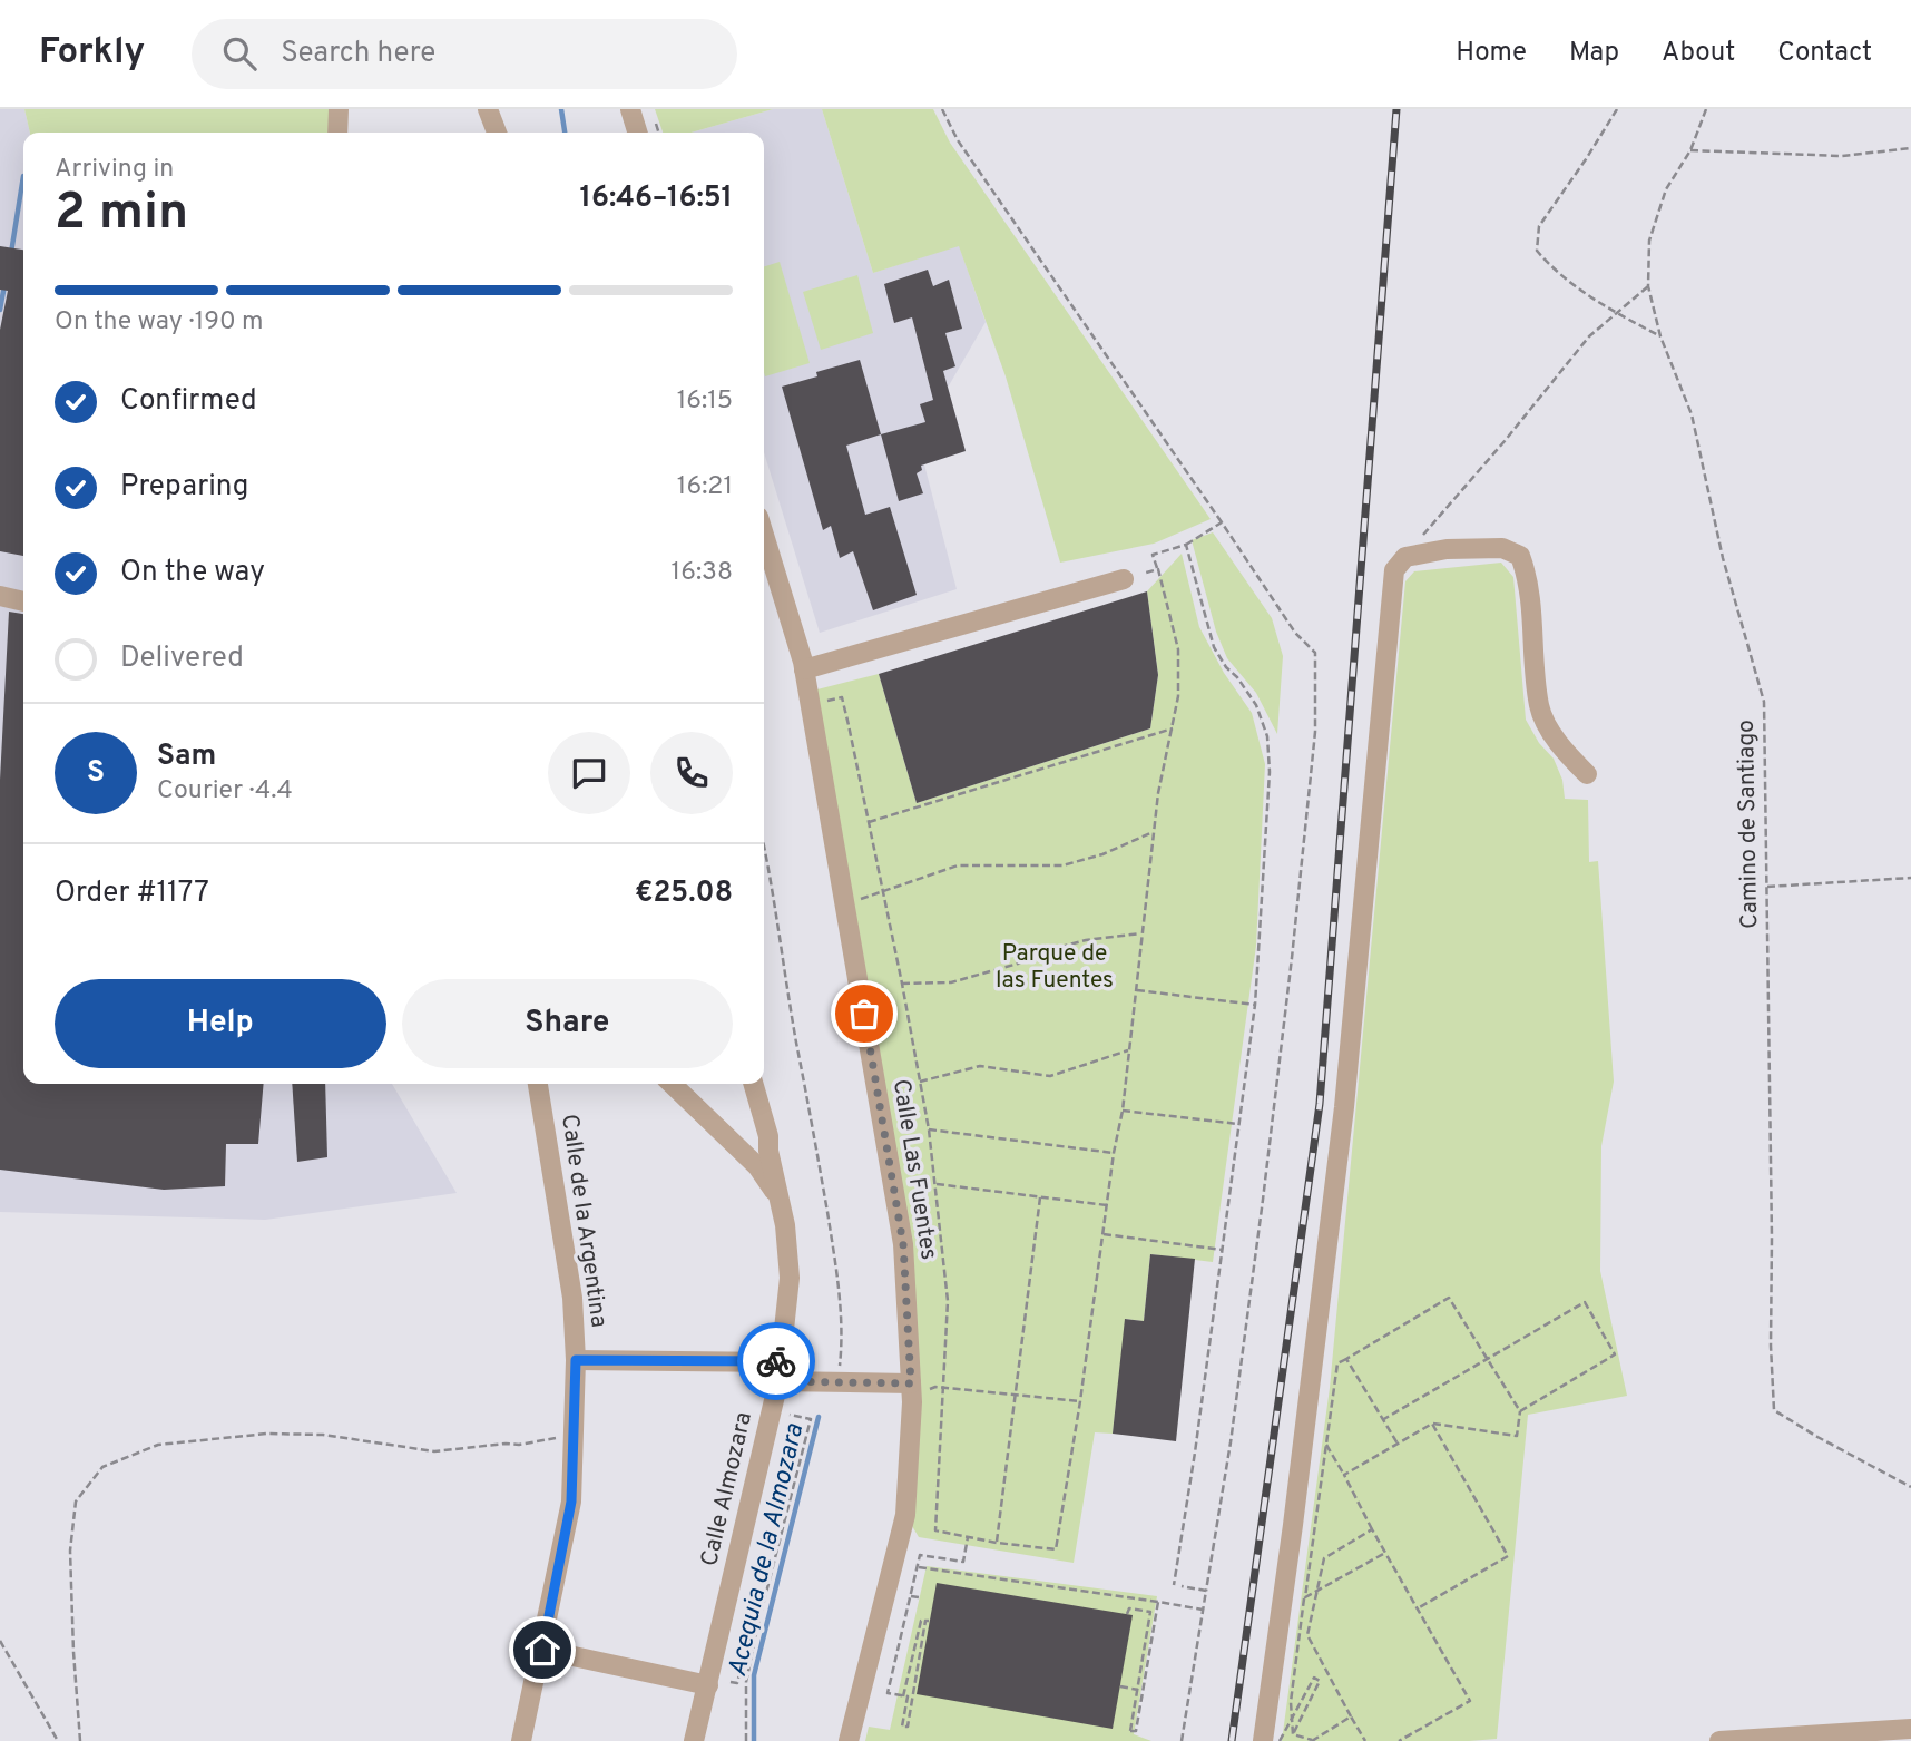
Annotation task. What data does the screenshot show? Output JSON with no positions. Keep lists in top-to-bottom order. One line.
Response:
{"streets":{"street":["Calle Las Fuentes","Calle de la Argentina","Calle Almozara"],"path":["Camino de Santiago"]},"water":["Acequia de la Almozara"],"parks":["Parque de las Fuentes"],"page":{"header":"Forkly","search":"Search here","nav":["Home","Map","About","Contact"],"heading":["2 min","Arriving in","16:46–16:51"],"panel":["Sam","Courier · 4.4","Order #1177","€25.08"],"bar":"On the way · 190 m","list":[["Confirmed","16:15"],["Preparing","16:21"],["On the way","16:38"],"Delivered"],"round":"S","buttons":["Help","Share"]}}
